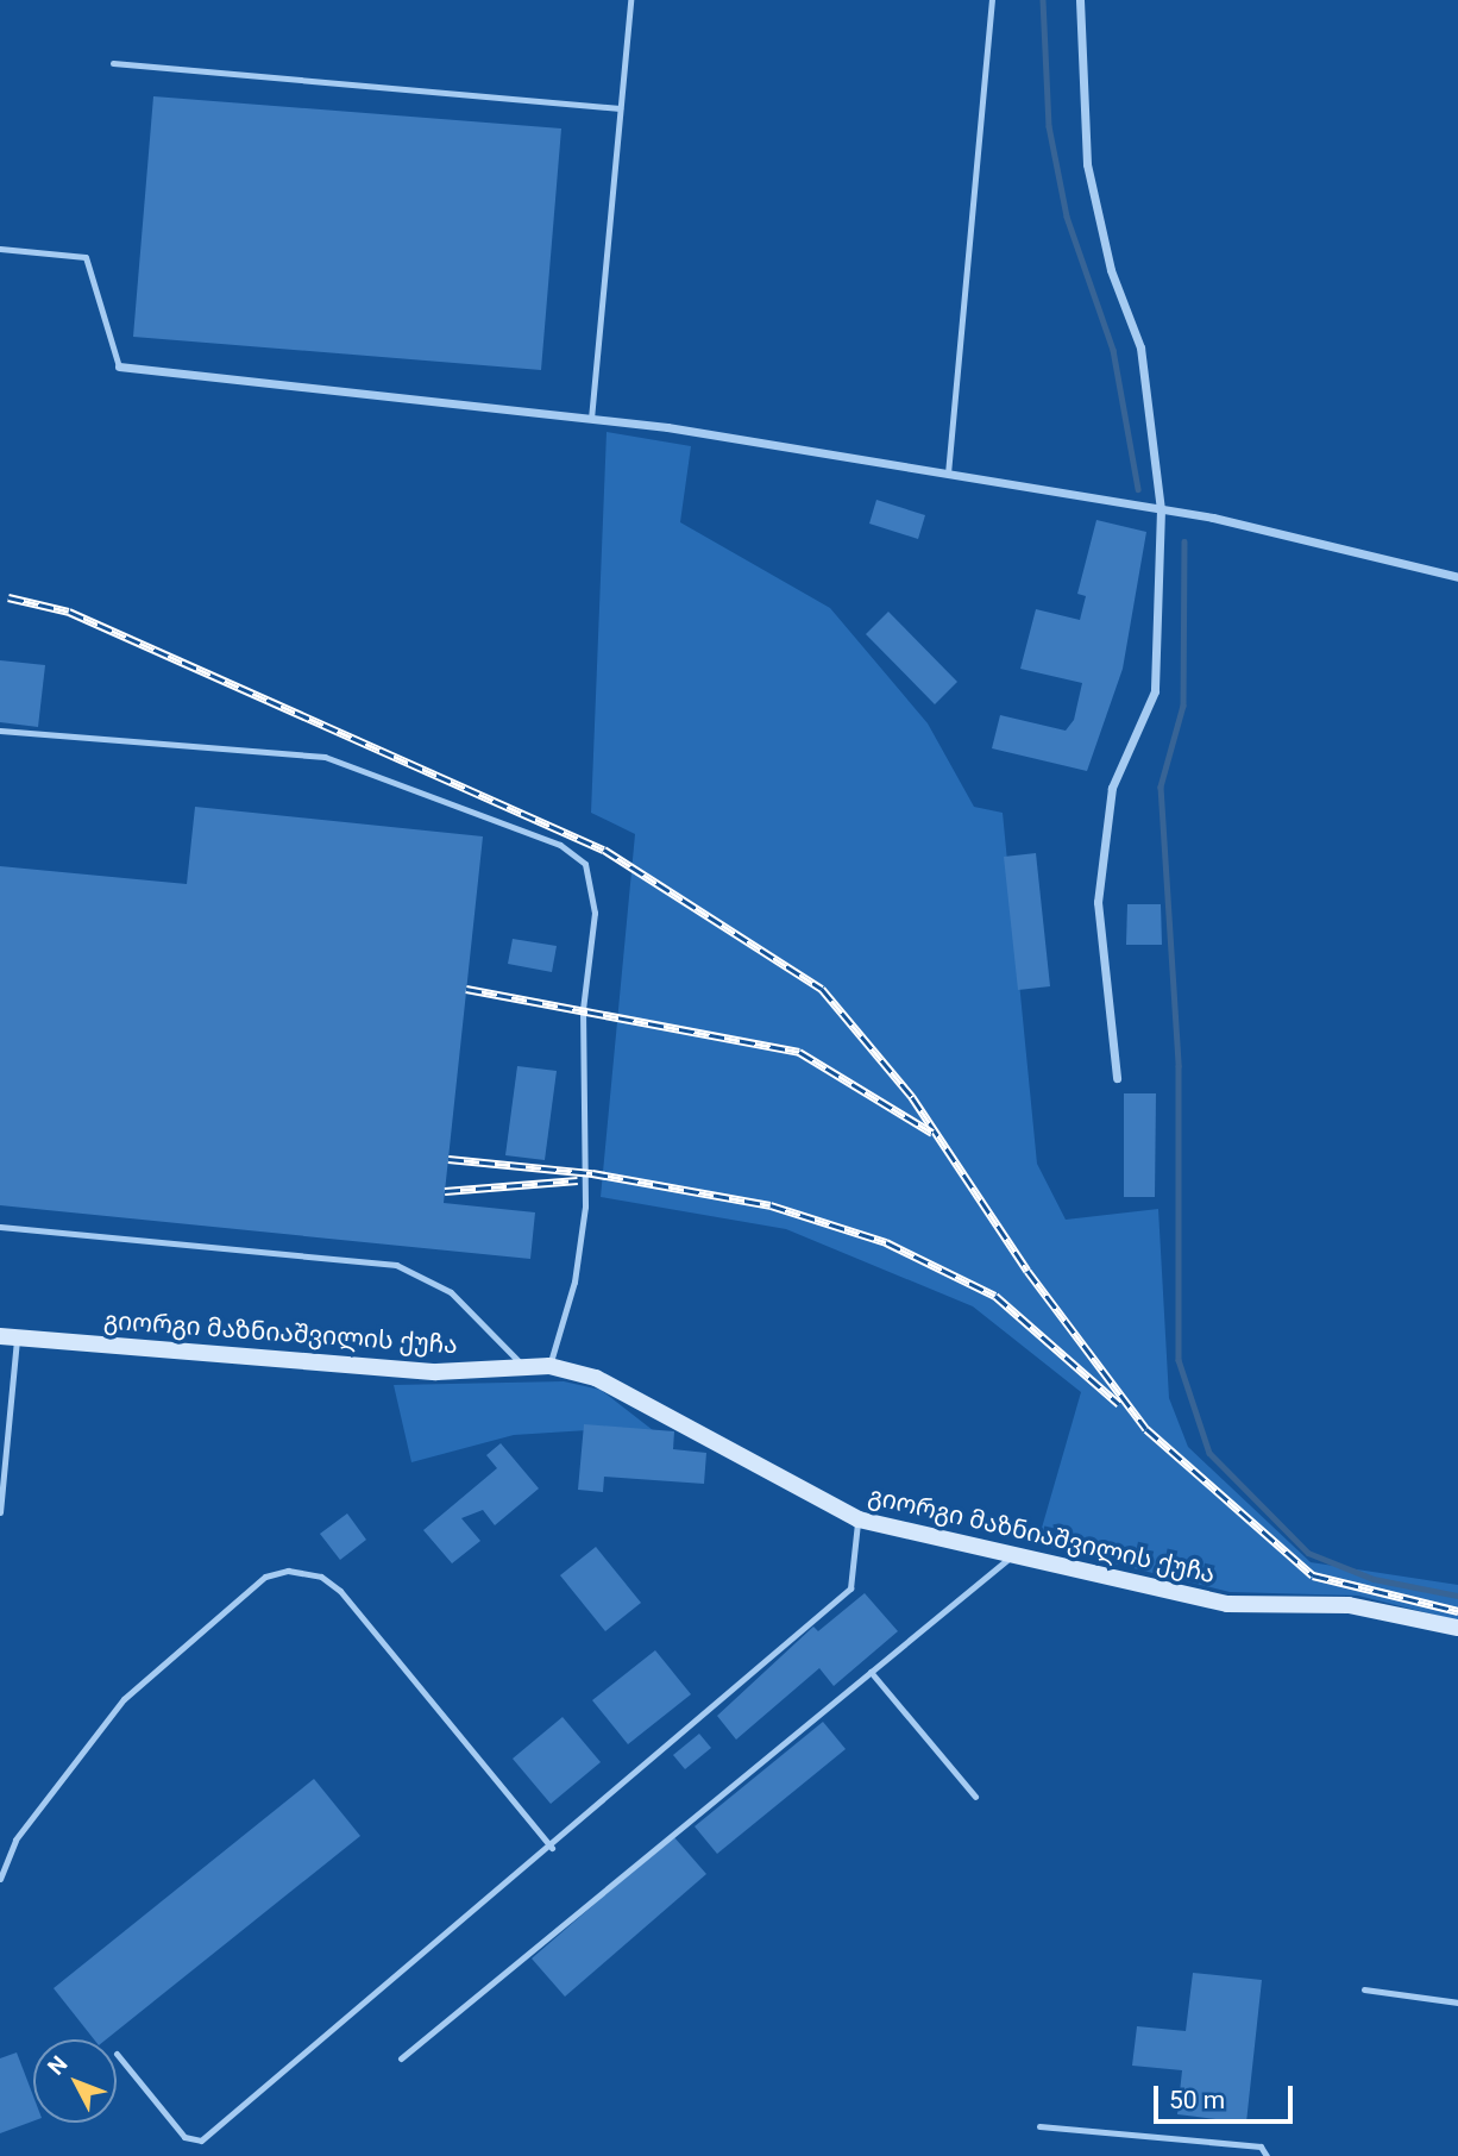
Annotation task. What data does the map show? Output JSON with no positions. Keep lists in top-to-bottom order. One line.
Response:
{"streets":{"street":["გიორგი მაზნიაშვილის ქუჩა"]},"scale_bar":"50 m","north":"top left"}
